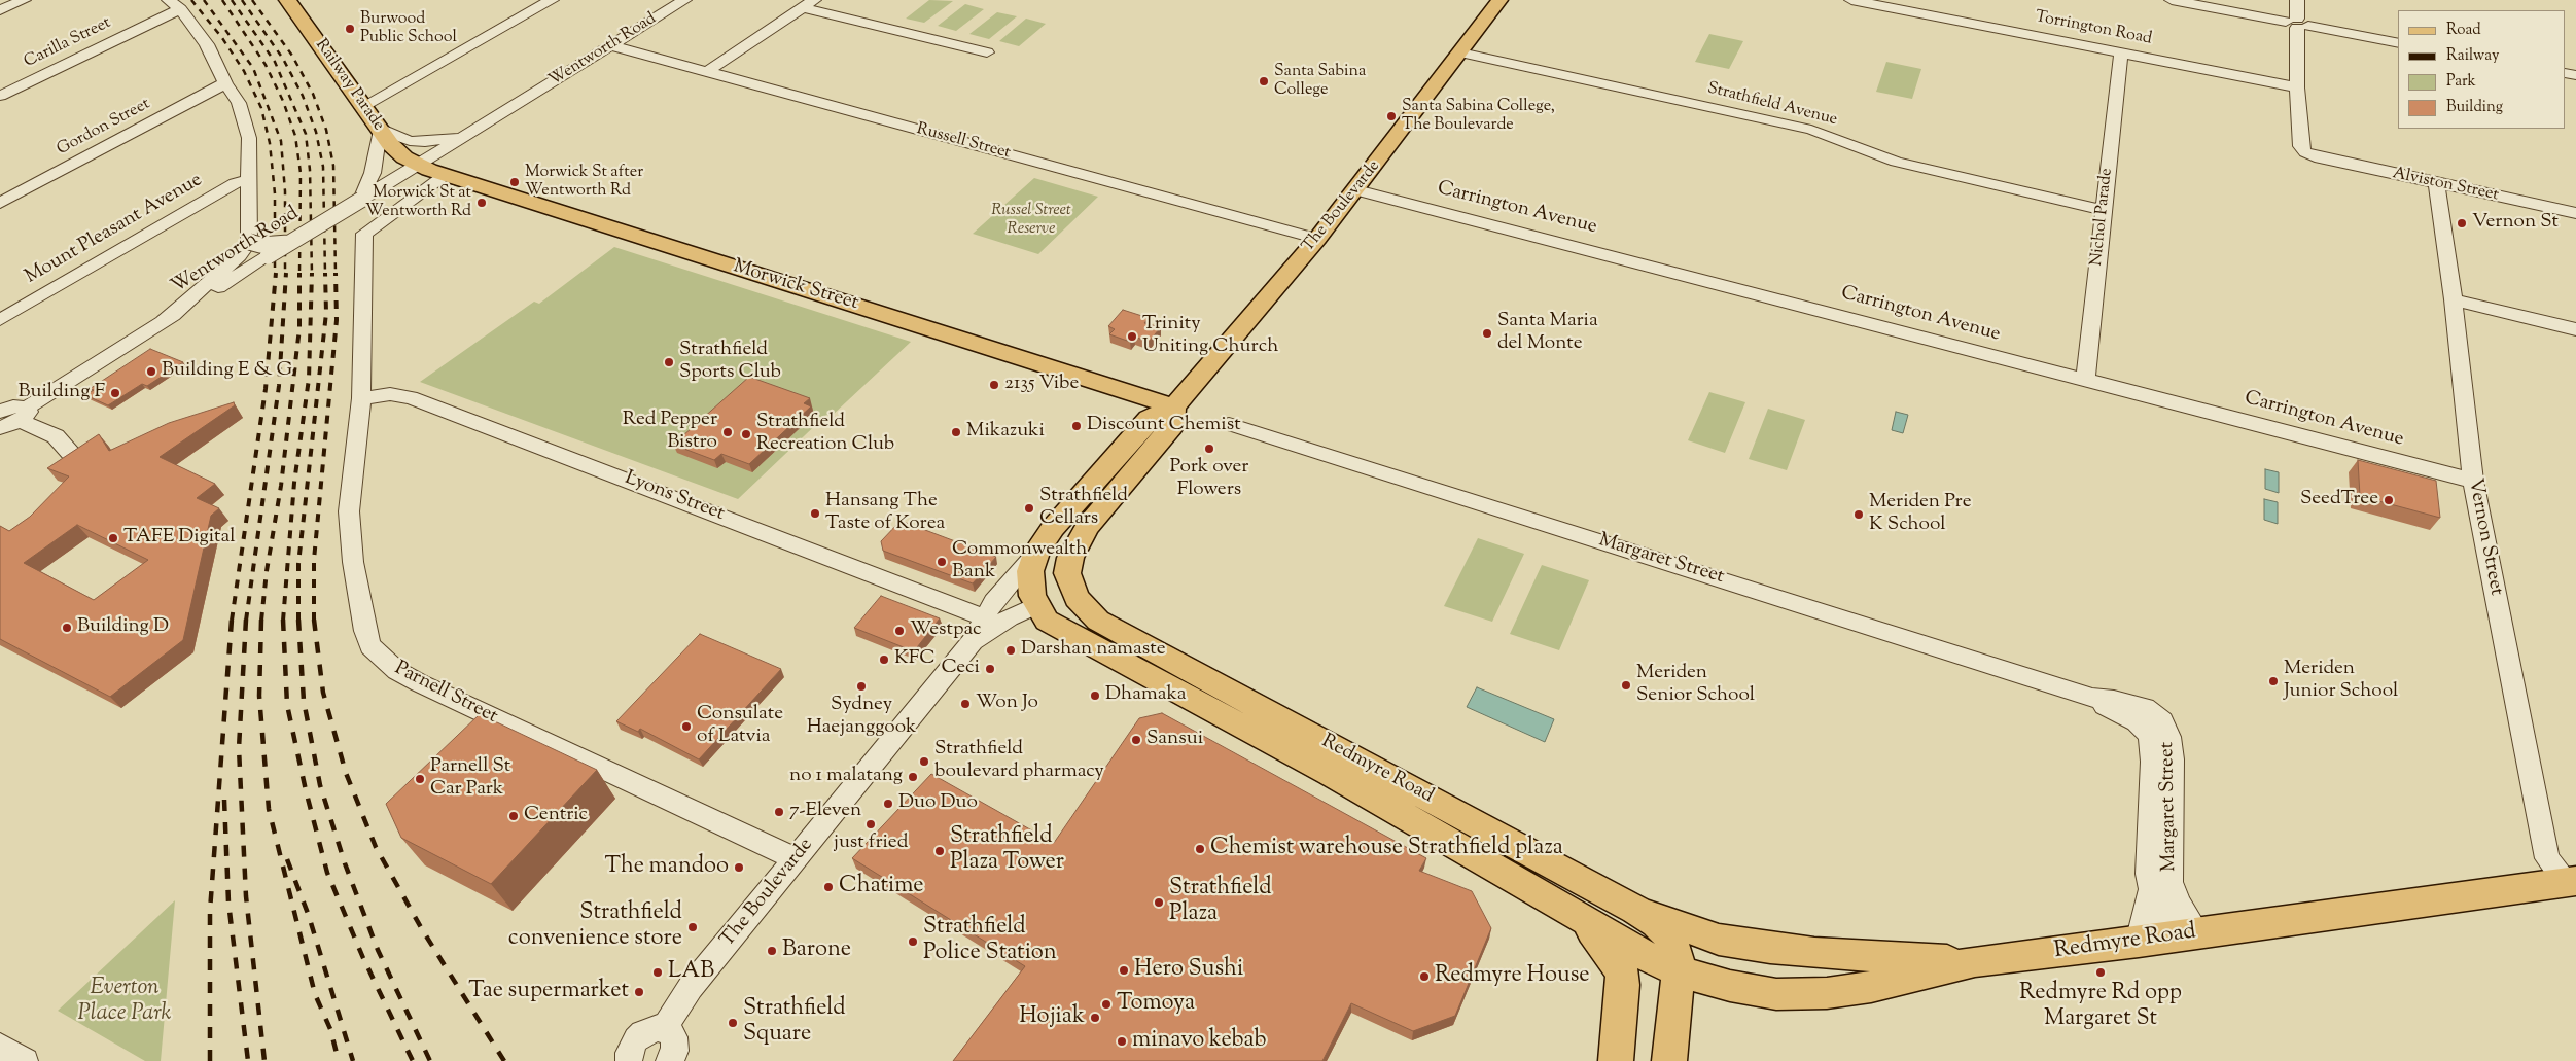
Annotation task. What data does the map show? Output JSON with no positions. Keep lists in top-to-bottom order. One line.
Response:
{"streets":{"main road":["Railway Parade","The Boulevarde","Morwick Street","Redmyre Road"],"street":["Torrington Road","Carilla Street","Wentworth Road","Strathfield Avenue","Gordon Street","Russell Street","Alviston Street","Carrington Avenue","Nichol Parade","Mount Pleasant Avenue","Lyons Street","Vernon Street","Margaret Street","Parnell Street"]},"crossings":[["Torrington Road","Alviston Street"],["Torrington Road","Nichol Parade"],["Wentworth Road","Railway Parade"],["Wentworth Road","Russell Street"],["Wentworth Road","Morwick Street"],["Railway Parade","Morwick Street"],["Strathfield Avenue","The Boulevarde"],["Strathfield Avenue","Nichol Parade"],["Russell Street","The Boulevarde"],["Alviston Street","Vernon Street"],["The Boulevarde","Carrington Avenue"],["The Boulevarde","Morwick Street"],["The Boulevarde","Lyons Street"],["The Boulevarde","Parnell Street"],["The Boulevarde","Redmyre Road"],["Carrington Avenue","Nichol Parade"],["Carrington Avenue","Vernon Street"],["Morwick Street","Parnell Street"],["Lyons Street","Parnell Street"],["Vernon Street","Redmyre Road"],["Margaret Street","Redmyre Road"]],"parks":["Russel Street Reserve","Everton Place Park"],"places":["Burwood Public School","Santa Sabina College","Santa Sabina College, The Boulevarde","Morwick St after Wentworth Rd","Morwick St at Wentworth Rd","Vernon St","Santa Maria del Monte","Trinity Uniting Church","Strathfield Sports Club","Building E & G","2135 Vibe","Building F","Discount Chemist","Red Pepper Bistro","Mikazuki","Strathfield Recreation Club","Pork over Flowers","SeedTree","Strathfield Cellars","Hansang The Taste of Korea","Meriden Pre K School","TAFE Digital","Commonwealth Bank","Building D","Westpac","Darshan namaste","KFC","Ceci","Meriden Junior School","Meriden Senior School","Sydney Haejanggook","Dhamaka","Won Jo","Consulate of Latvia","Sansui","Strathfield boulevard pharmacy","no 1 malatang","Parnell St Car Park","Duo Duo","7-Eleven","Centric","just fried","Chemist warehouse Strathfield plaza","Strathfield Plaza Tower","The mandoo","Chatime","Strathfield Plaza","Strathfield convenience store","Strathfield Police Station","Barone","Hero Sushi","LAB","Redmyre Rd opp Margaret St","Redmyre House","Tae supermarket","Tomoya","Hojiak","Strathfield Square","minavo kebab"],"legend":["Road","Railway","Park","Building"]}
